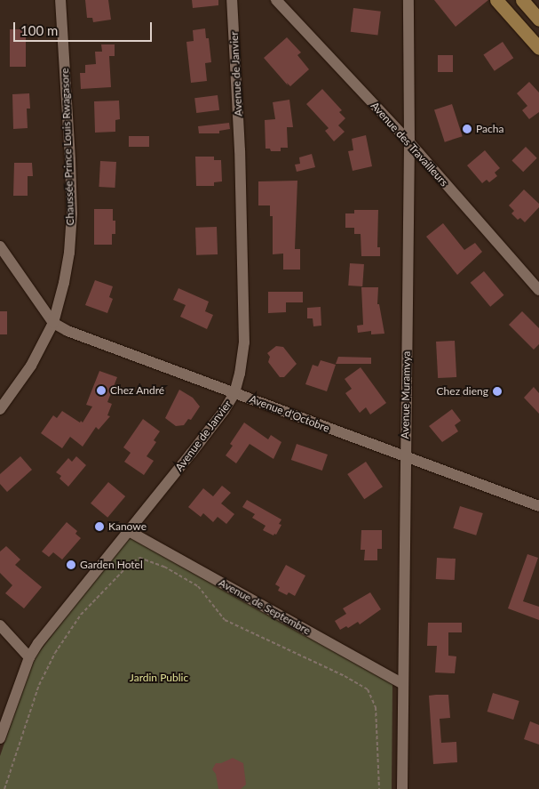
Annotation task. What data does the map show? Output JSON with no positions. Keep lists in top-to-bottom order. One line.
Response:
{"streets":{"street":["Avenue de Janvier","Avenue des Travailleurs","Chaussée Prince Louis Rwagasore","Avenue Muramvya","Avenue d'Octobre","Avenue de Septembre"]},"crossings":[["Avenue de Janvier","Avenue d'Octobre"],["Avenue de Janvier","Avenue de Septembre"],["Avenue des Travailleurs","Avenue Muramvya"],["Chaussée Prince Louis Rwagasore","Avenue d'Octobre"],["Avenue Muramvya","Avenue d'Octobre"],["Avenue Muramvya","Avenue de Septembre"]],"parks":["Jardin Public"],"places":["Pacha","Chez André","Chez dieng","Kanowe","Garden Hotel"],"scale_bar":"100 m"}
